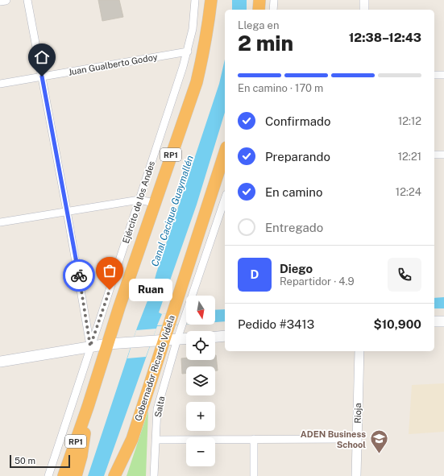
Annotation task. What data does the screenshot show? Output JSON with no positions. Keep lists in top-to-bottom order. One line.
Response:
{"streets":{"highway":["RP1","Gobernador Ricardo Videla"],"street":["Juan Gualberto Godoy","Ejército de los Andes","Salta","Rioja"]},"crossings":[["Juan Gualberto Godoy","Ejército de los Andes"]],"water":["Canal Cacique Guaymallén"],"places":{"other":["Ruan"],"school or university":["ADEN Business School"]},"scale_bar":"50 m","north":"bottom","page":{"heading":["2 min","Llega en","12:38–12:43"],"panel":["Diego","Repartidor · 4.9","Pedido #3413","$10,900"],"bar":"En camino · 170 m","list":[["Confirmado","12:12"],["Preparando","12:21"],["En camino","12:24"],"Entregado"],"round":"D","bubble":"Ruan","map_buttons":["+","−"],"scale":"50 m"}}
